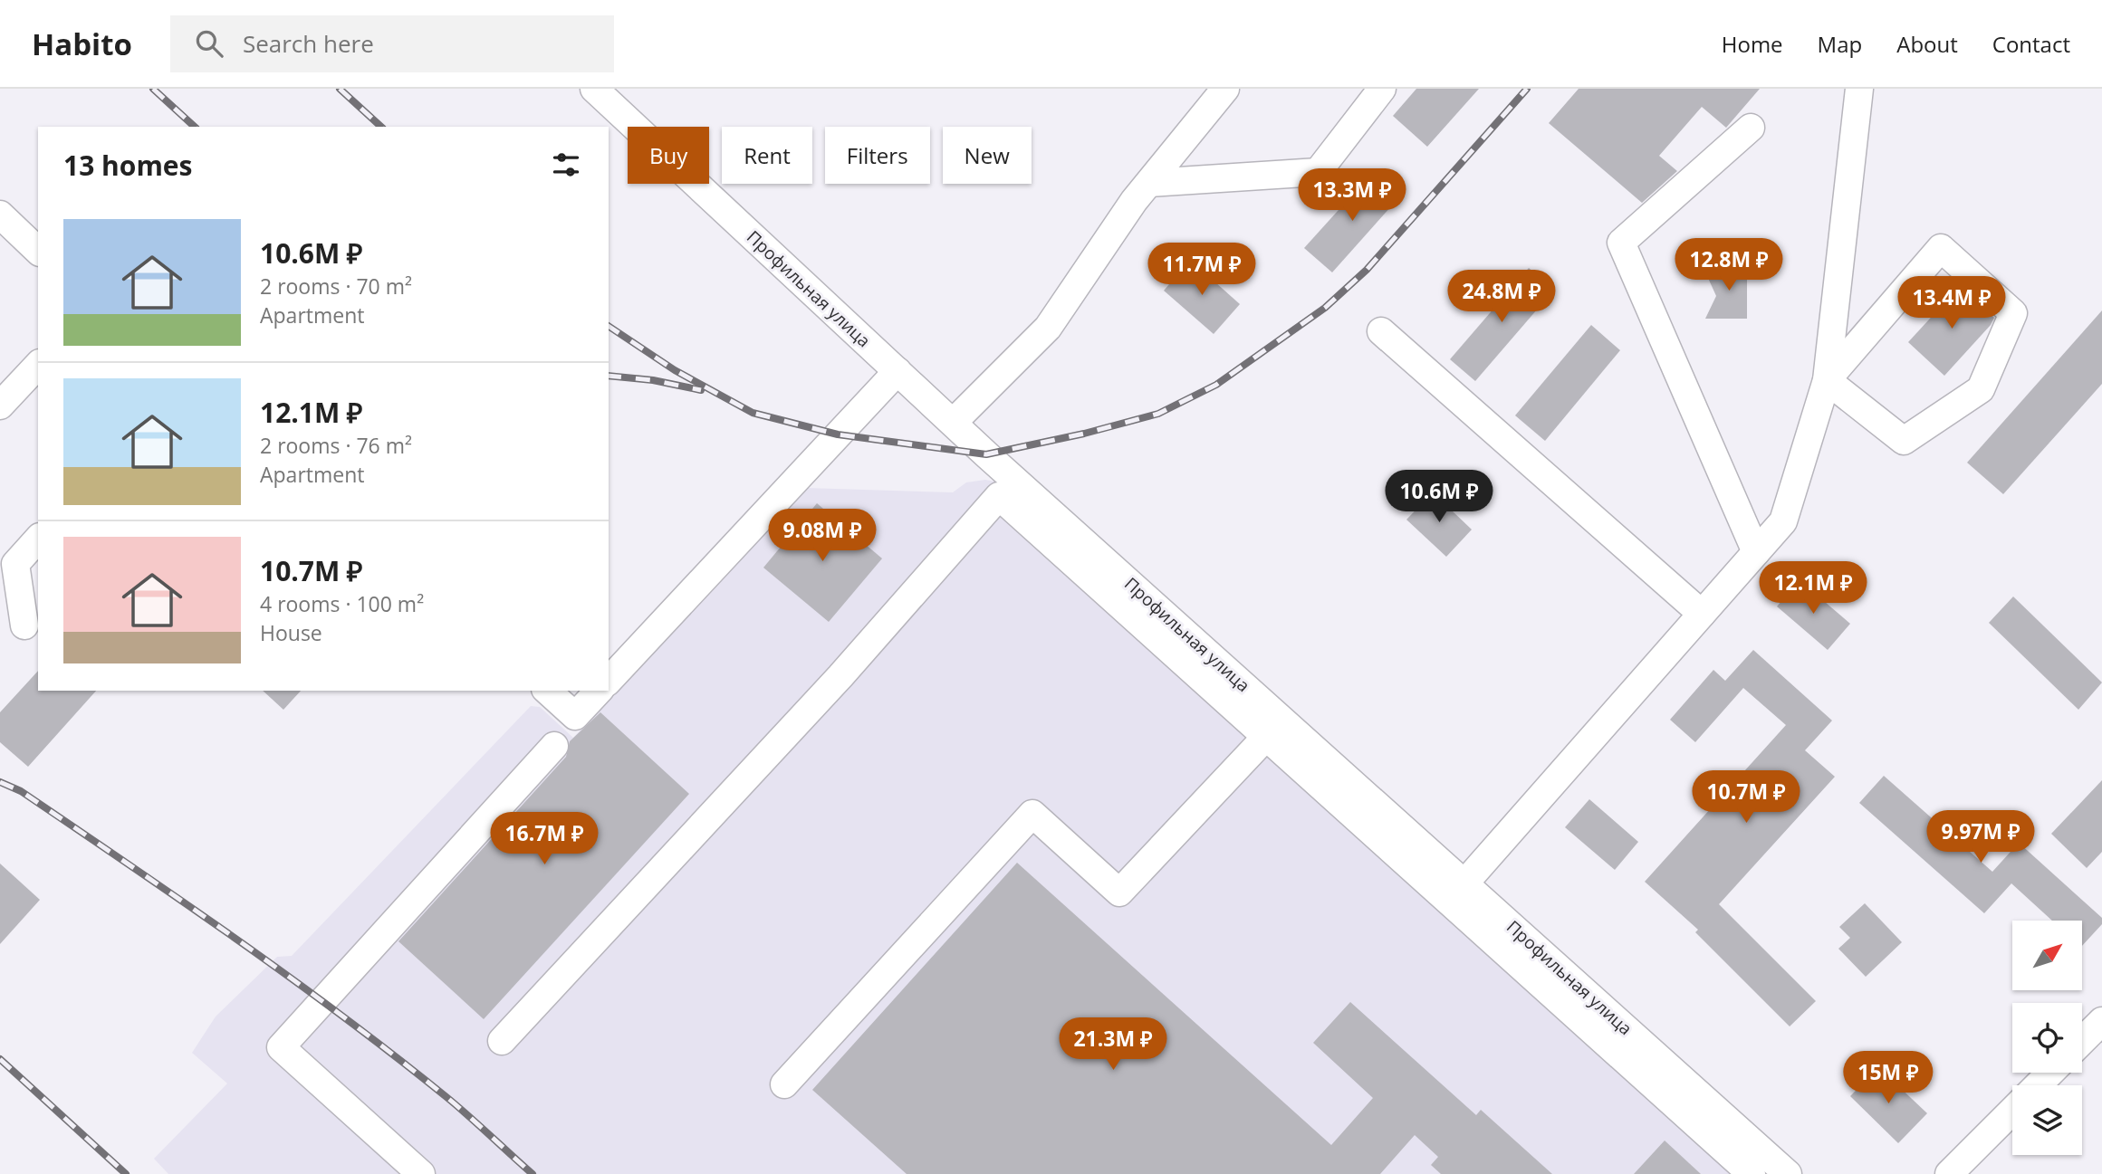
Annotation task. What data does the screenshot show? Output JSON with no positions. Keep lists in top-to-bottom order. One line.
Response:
{"streets":{"street":["Профильная улица"]},"north":"top right","page":{"header":"Habito","search":"Search here","nav":["Home","Map","About","Contact"],"chip":["Buy","Rent","Filters","New"],"heading":"13 homes","price":["13.3M ₽","12.8M ₽","11.7M ₽","24.8M ₽","13.4M ₽","10.6M ₽","9.08M ₽","12.1M ₽","10.7M ₽","9.97M ₽","16.7M ₽","21.3M ₽","15M ₽"],"list":[{"name":"10.6M ₽","note":"2 rooms · 70 m² · Apartment"},{"name":"12.1M ₽","note":"2 rooms · 76 m² · Apartment"},{"name":"10.7M ₽","note":"4 rooms · 100 m² · House"}]}}
